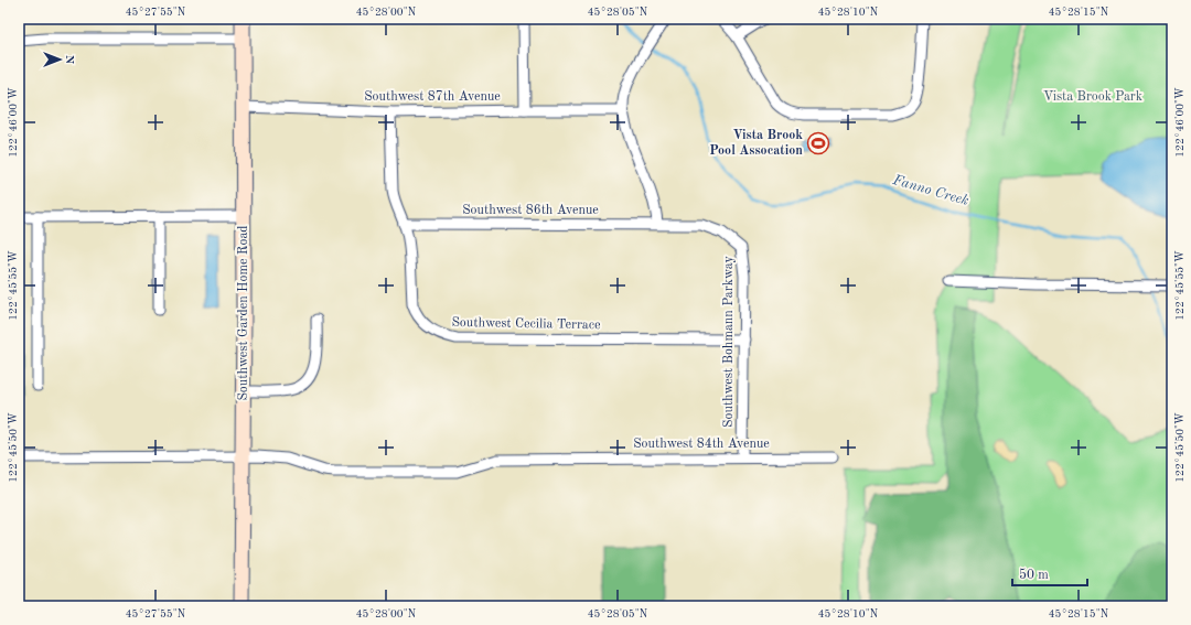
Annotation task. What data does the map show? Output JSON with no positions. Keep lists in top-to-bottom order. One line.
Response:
{"streets":{"main road":["Southwest Garden Home Road"],"street":["Southwest 87th Avenue","Southwest 86th Avenue","Southwest Cecilia Terrace","Southwest Bohmann Parkway","Southwest 84th Avenue"]},"crossings":[["Southwest 87th Avenue","Southwest Garden Home Road"],["Southwest 87th Avenue","Southwest Cecilia Terrace"],["Southwest 86th Avenue","Southwest Cecilia Terrace"],["Southwest 86th Avenue","Southwest Bohmann Parkway"],["Southwest Garden Home Road","Southwest 84th Avenue"],["Southwest Cecilia Terrace","Southwest Bohmann Parkway"],["Southwest Bohmann Parkway","Southwest 84th Avenue"]],"water":["Fanno Creek"],"parks":["Vista Brook Park"],"places":{"sports":["Vista Brook Pool Assocation"]},"scale_bar":"50 m","north":"right","coordinates":["45°27'55\"N","45°28'00\"N","45°28'05\"N","45°28'10\"N","45°28'15\"N","122°46'00\"W","122°45'55\"W","122°45'50\"W"]}
